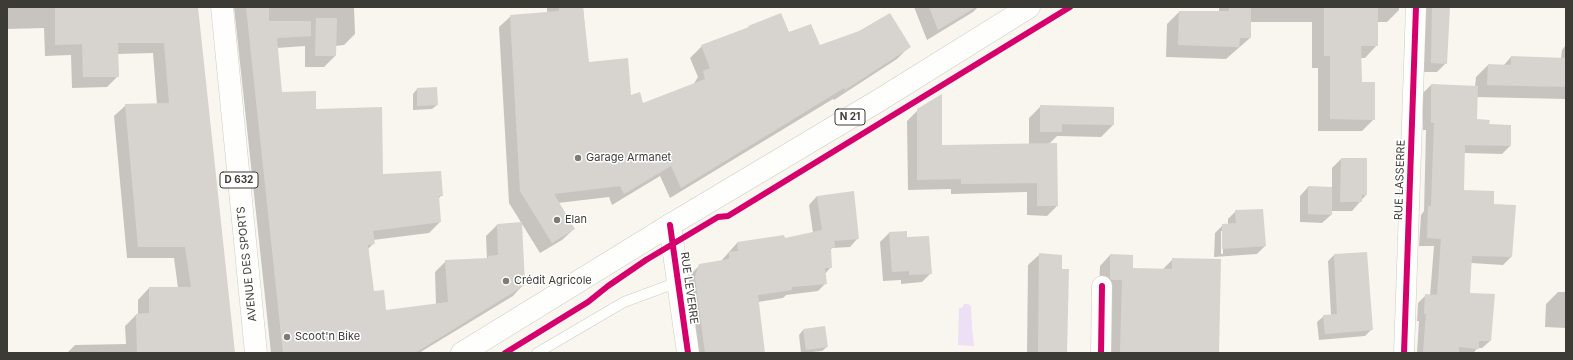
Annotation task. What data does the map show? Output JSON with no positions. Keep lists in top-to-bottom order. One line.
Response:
{"streets":{"main road":["N 21","D 632","AVENUE DES SPORTS","RUE LEVERRE"],"street":["RUE LASSERRE"]},"crossings":[["N 21","RUE LEVERRE"]],"places":["Garage Armanet","Elan","Crédit Agricole","Scoot'n Bike"]}
